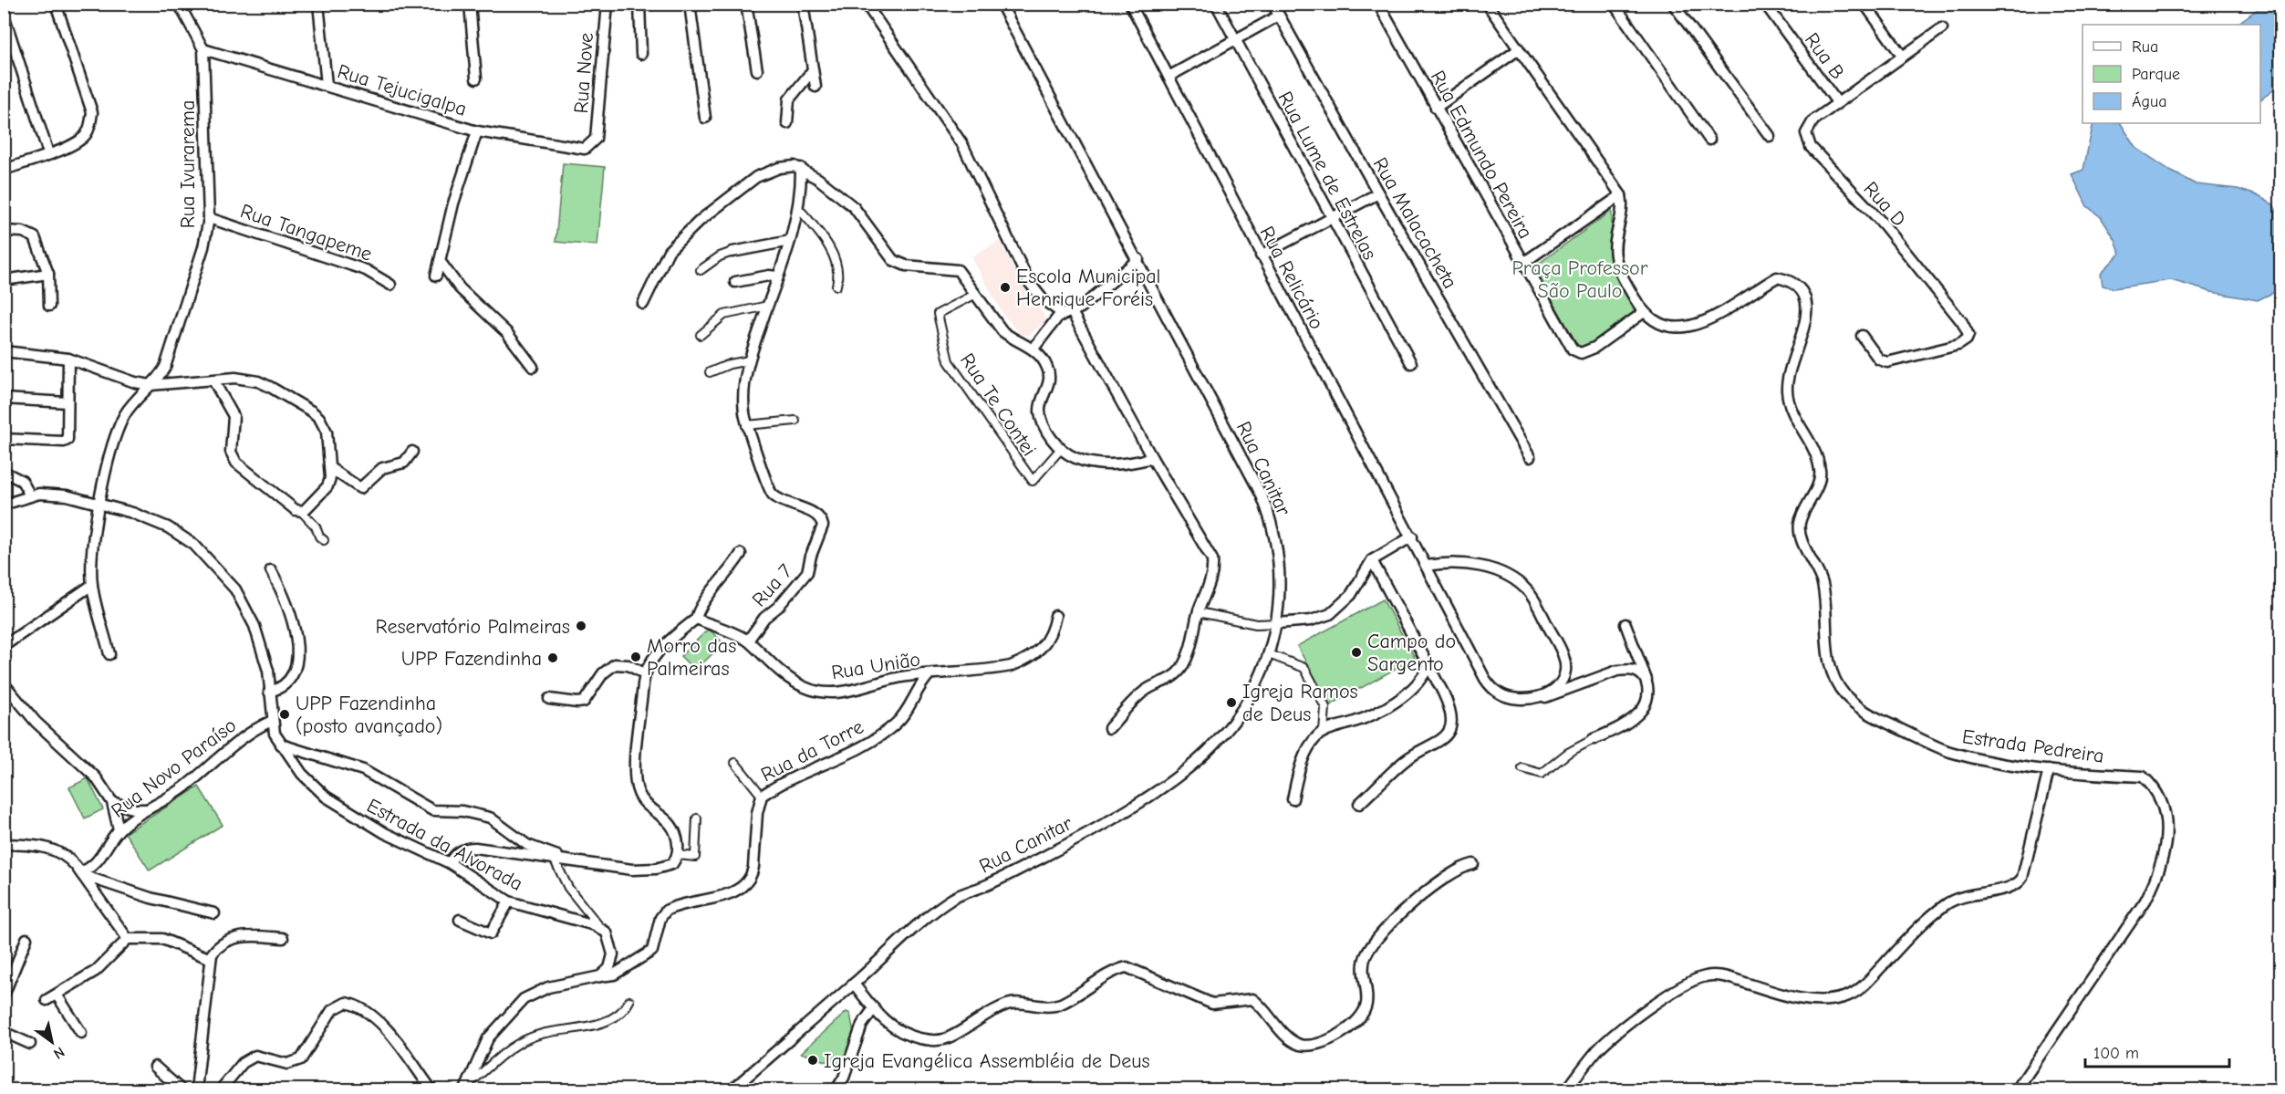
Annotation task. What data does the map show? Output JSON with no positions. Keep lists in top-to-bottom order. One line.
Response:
{"streets":{"street":["Rua B","Rua Nove","Rua Tejucigalpa","Rua Edmundo Pereira","Rua Ivurarema","Rua Lume de Estrelas","Rua D","Rua Malacacheta","Rua Tangapeme","Rua Relicário","Rua Te Contei","Rua Canitar","Rua 7","Rua União","Estrada Pedreira","Rua da Torre","Rua Novo Paraíso","Estrada da Alvorada"]},"crossings":[["Rua B","Rua D"],["Rua Nove","Rua Tejucigalpa"],["Rua Tejucigalpa","Rua Ivurarema"],["Rua Edmundo Pereira","Estrada Pedreira"],["Rua Ivurarema","Rua Tangapeme"],["Rua Ivurarema","Estrada da Alvorada"],["Rua 7","Rua União"],["Rua União","Rua da Torre"],["Rua Novo Paraíso","Estrada da Alvorada"]],"parks":["Praça Professor São Paulo"],"places":["Escola Municipal Henrique Foréis","Reservatório Palmeiras","Campo do Sargento","Morro das Palmeiras","UPP Fazendinha","Igreja Ramos de Deus","UPP Fazendinha (posto avançado)","Igreja Evangélica Assembléia de Deus"],"legend":["Rua","Parque","Água"],"scale_bar":"100 m","north":"bottom right"}
